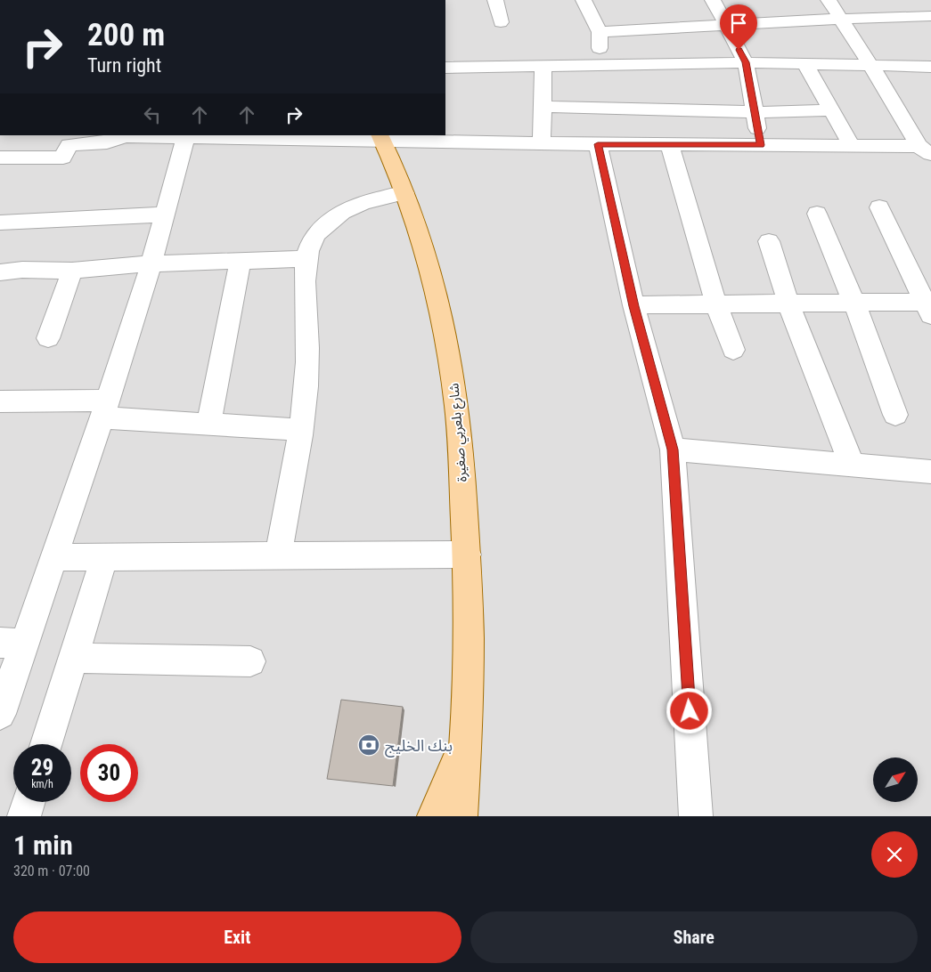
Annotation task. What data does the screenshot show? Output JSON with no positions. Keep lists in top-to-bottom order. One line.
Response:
{"streets":{"main road":["شارع بلعربي صغيرة"]},"places":{"bank":["بنك الخليج"]},"north":"top right","page":{"turn":["200 m","Turn right"],"speed":"29 km/h","limit":"30","heading":["1 min","320 m · 07:00"],"buttons":["Exit","Share"]}}
